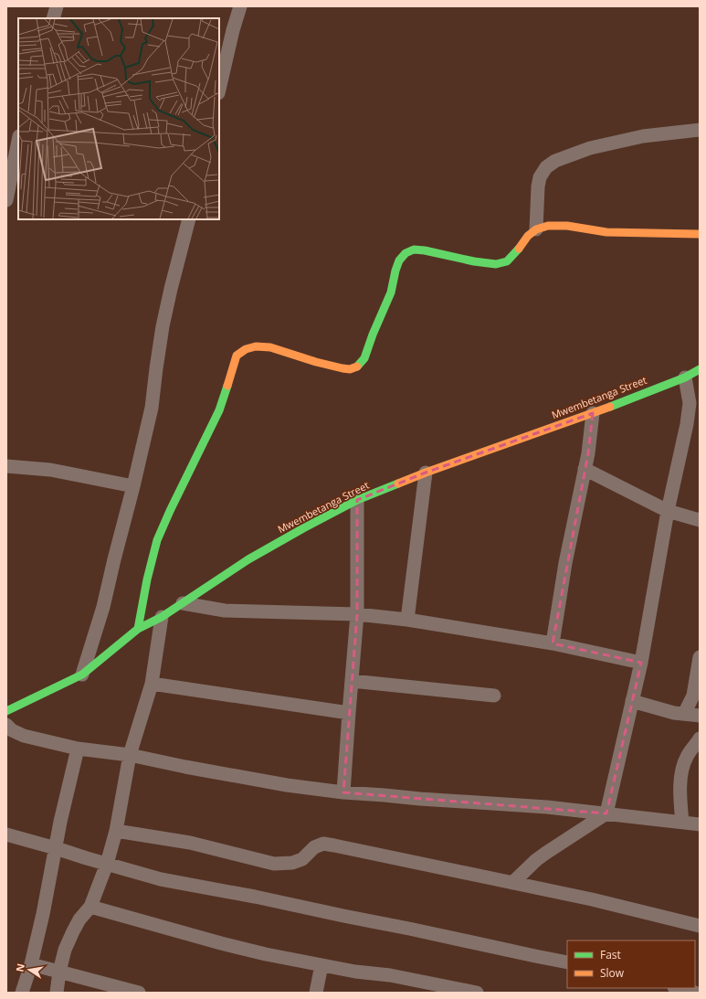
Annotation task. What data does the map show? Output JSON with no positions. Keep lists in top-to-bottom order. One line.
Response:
{"streets":{"street":["Mwembetanga Street"]},"legend":["Fast","Slow"],"north":"left"}
